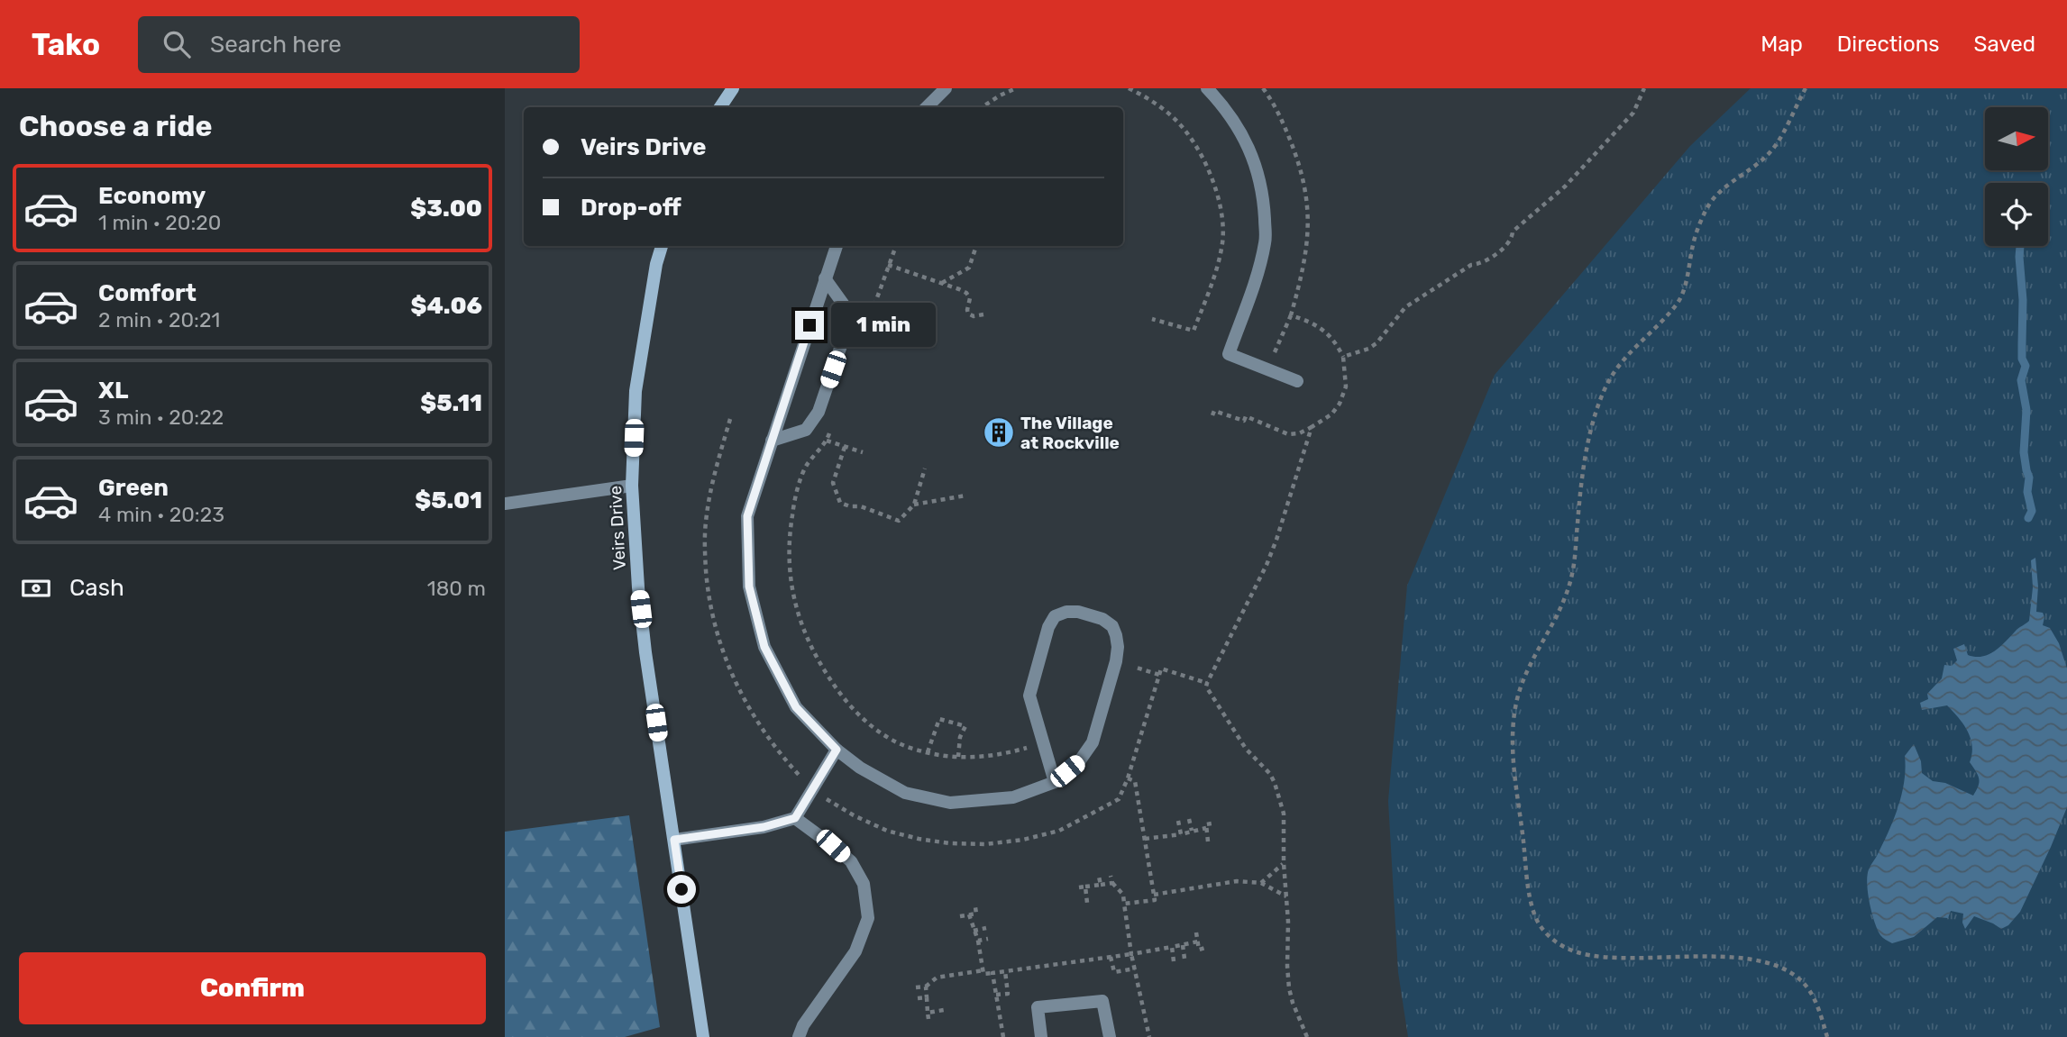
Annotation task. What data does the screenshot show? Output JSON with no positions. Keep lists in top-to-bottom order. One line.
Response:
{"streets":{"street":["Veirs Drive"]},"places":{"building":["The Village at Rockville"]},"north":"right","page":{"header":"Tako","search":"Search here","nav":["Map","Directions","Saved"],"heading":"Choose a ride","banner":["Veirs Drive","Drop-off"],"list":[{"name":"Economy","note":"1 min · 20:20","value":"$3.00"},{"name":"Comfort","note":"2 min · 20:21","value":"$4.06"},{"name":"XL","note":"3 min · 20:22","value":"$5.11"},{"name":"Green","note":"4 min · 20:23","value":"$5.01"}],"bubble":"1 min","pay":["Cash","180 m"],"buttons":"Confirm"}}
